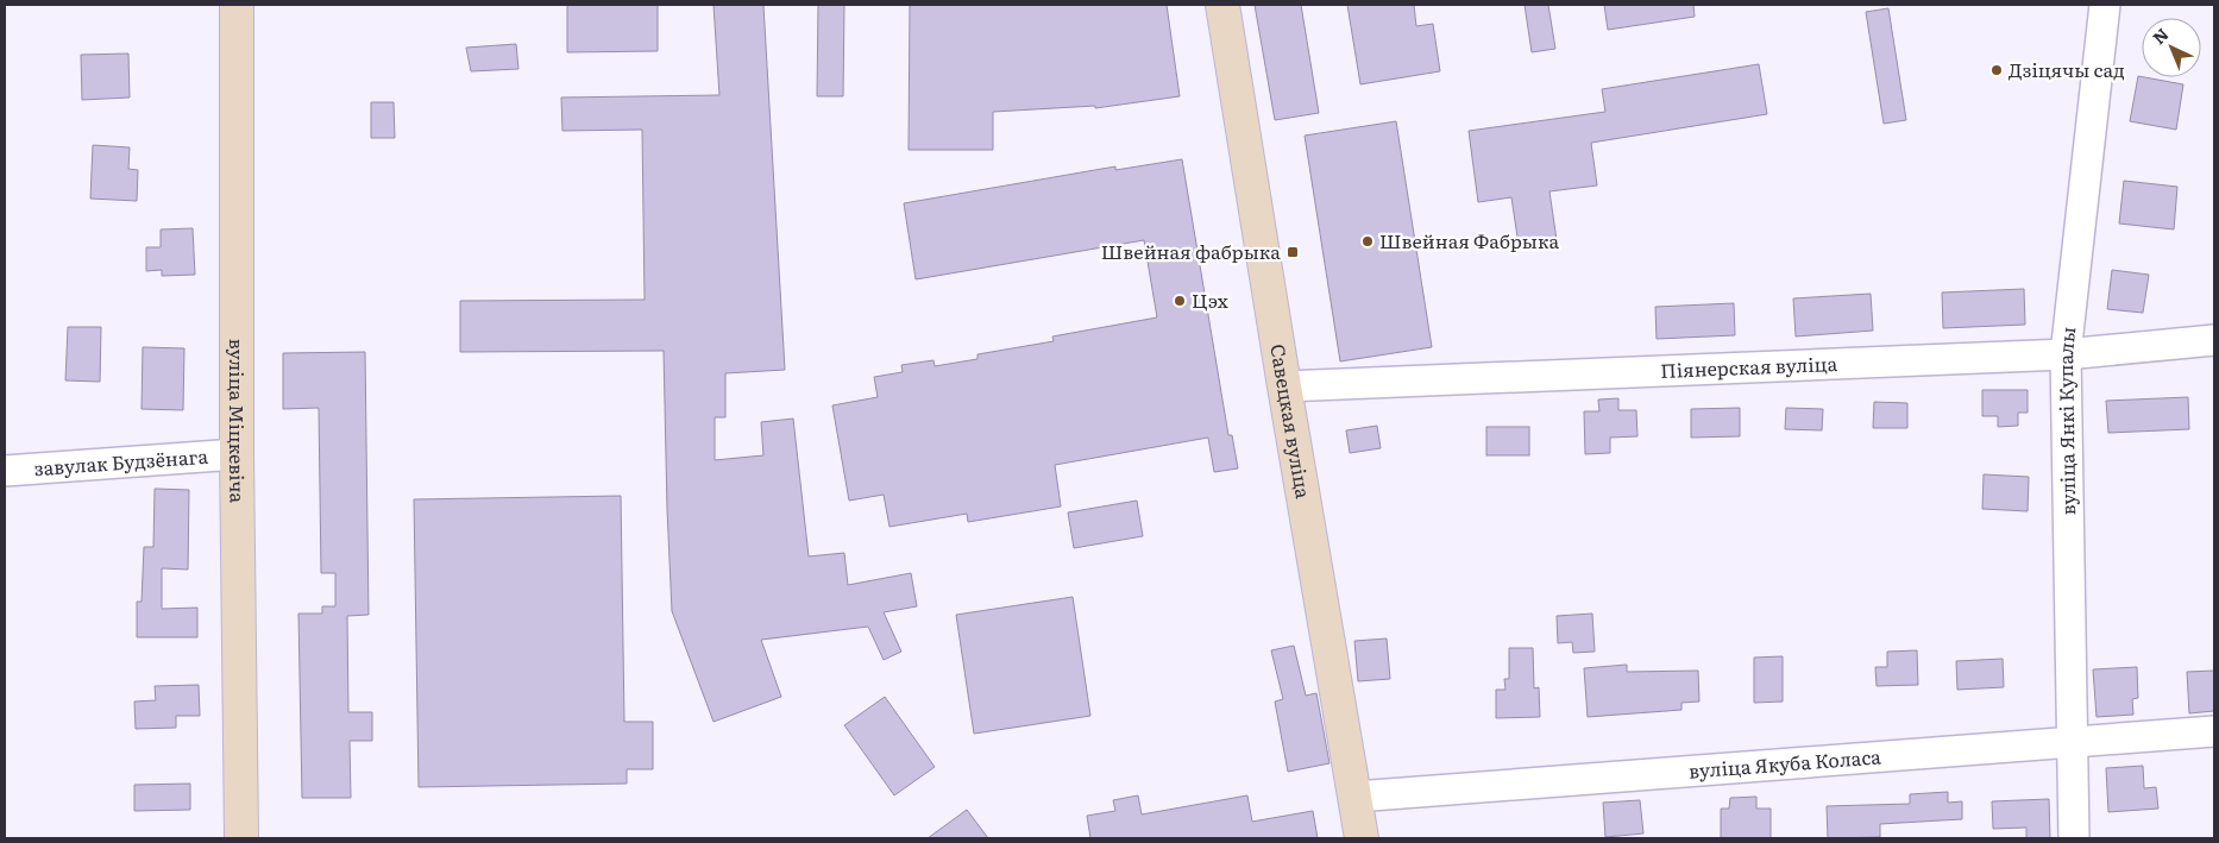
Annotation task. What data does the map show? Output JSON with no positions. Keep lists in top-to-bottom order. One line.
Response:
{"streets":{"street":["Піянерская вуліца","вуліца Янкі Купалы","вуліца Міцкевіча","Савецкая вуліца","завулак Будзёнага","вуліца Якуба Коласа"]},"crossings":[["Піянерская вуліца","вуліца Янкі Купалы"],["Піянерская вуліца","Савецкая вуліца"],["вуліца Янкі Купалы","вуліца Якуба Коласа"],["вуліца Міцкевіча","завулак Будзёнага"],["Савецкая вуліца","вуліца Якуба Коласа"]],"places":{"other":["Дзіцячы сад","Швейная Фабрыка","Цэх"],"transit":["Швейная фабрыка"]},"north":"top left"}
